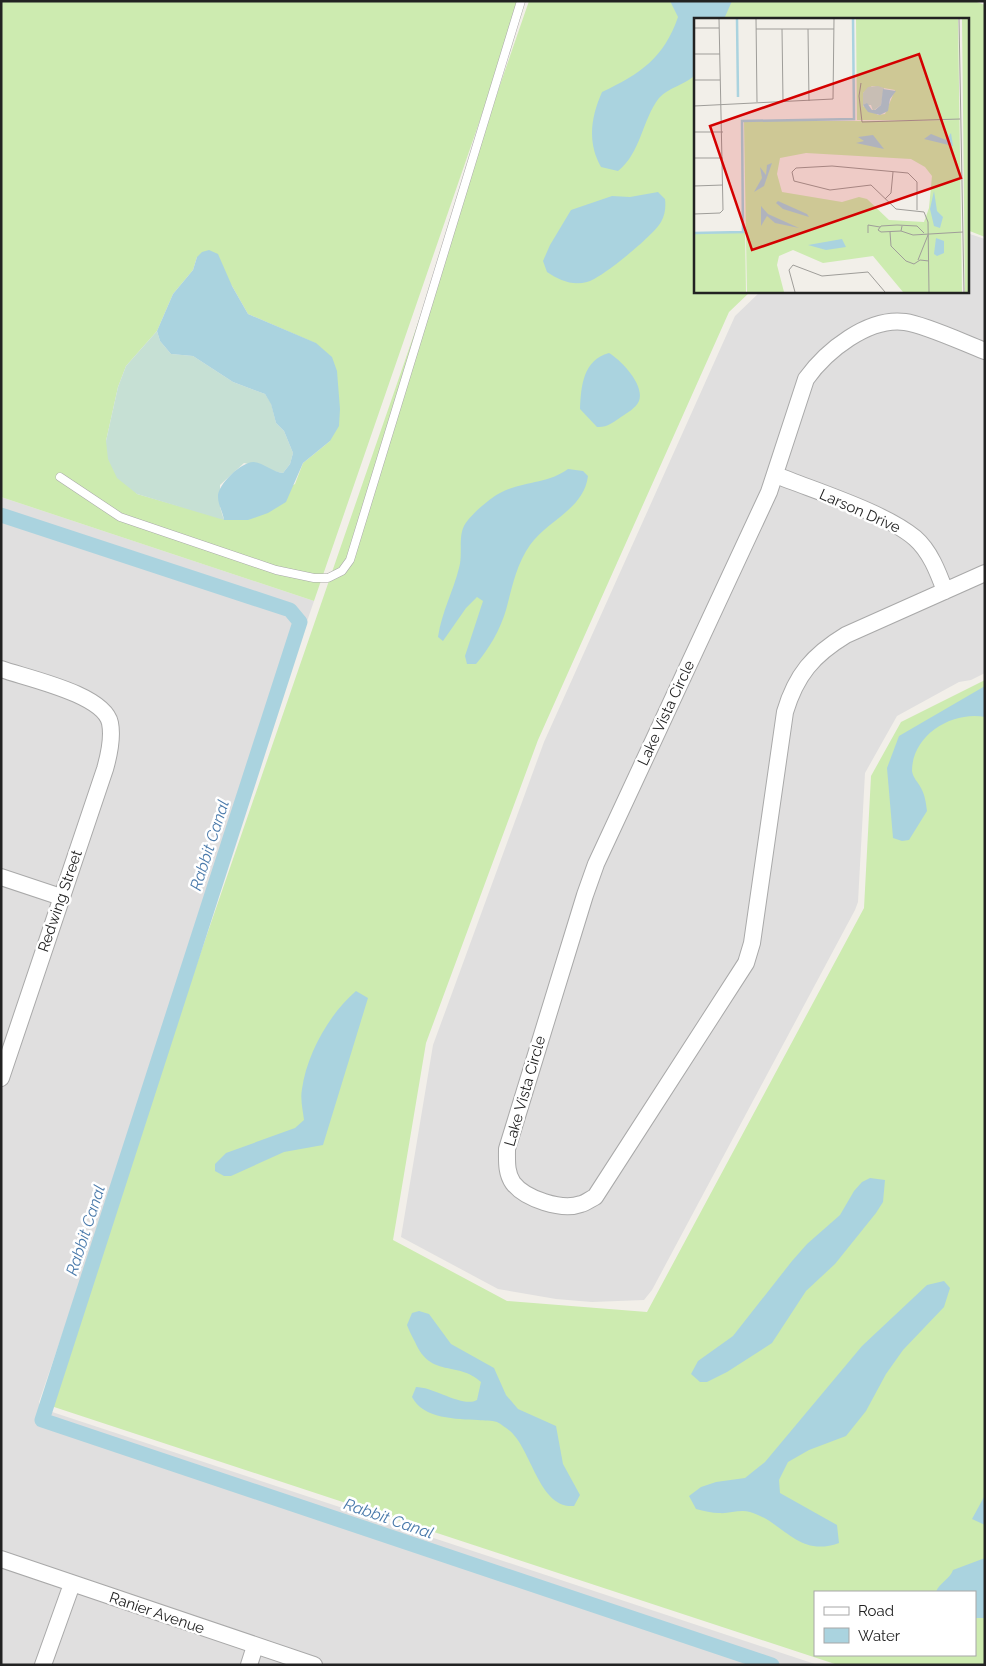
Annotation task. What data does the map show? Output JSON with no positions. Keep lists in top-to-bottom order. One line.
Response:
{"streets":{"street":["Larson Drive","Lake Vista Circle","Redwing Street","Ranier Avenue"]},"crossings":[["Larson Drive","Lake Vista Circle"]],"water":["Rabbit Canal"],"legend":["Road","Water"]}
